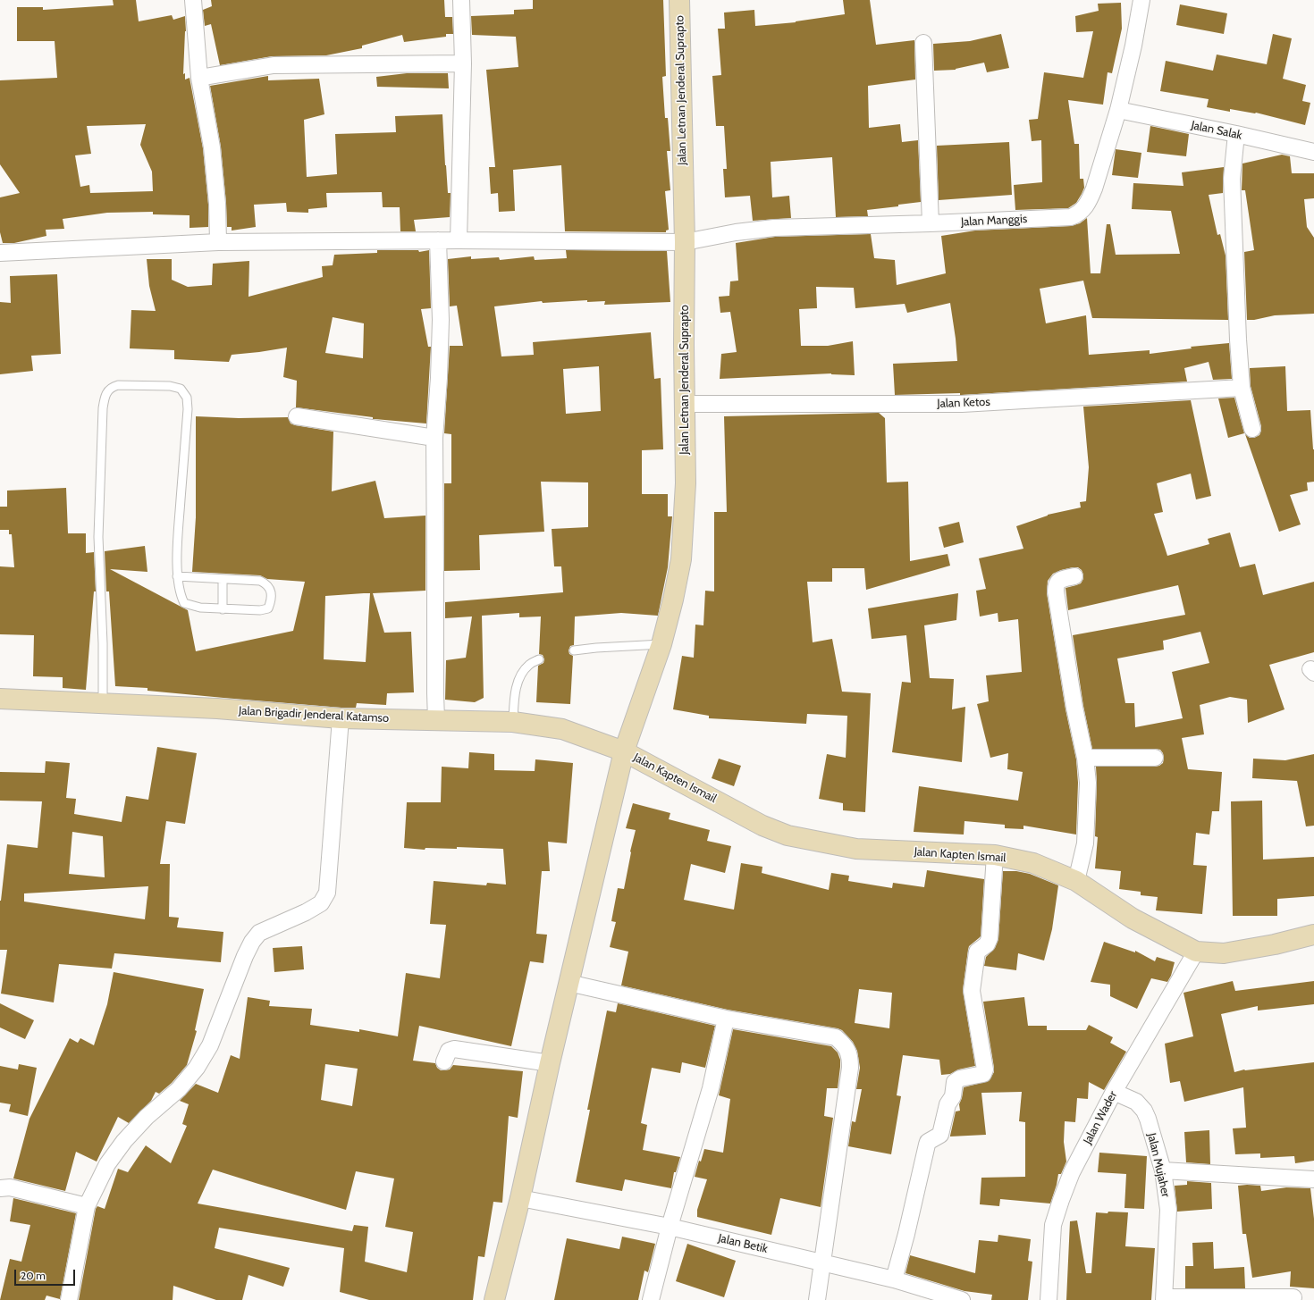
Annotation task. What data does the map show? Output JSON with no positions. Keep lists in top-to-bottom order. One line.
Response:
{"streets":{"street":["Jalan Letnan Jenderal Suprapto","Jalan Salak","Jalan Manggis","Jalan Ketos","Jalan Brigadir Jenderal Katamso","Jalan Kapten Ismail","Jalan Wader","Jalan Mujaher","Jalan Betik"]},"crossings":[["Jalan Letnan Jenderal Suprapto","Jalan Manggis"],["Jalan Letnan Jenderal Suprapto","Jalan Ketos"],["Jalan Letnan Jenderal Suprapto","Jalan Brigadir Jenderal Katamso"],["Jalan Letnan Jenderal Suprapto","Jalan Kapten Ismail"],["Jalan Letnan Jenderal Suprapto","Jalan Betik"],["Jalan Salak","Jalan Manggis"],["Jalan Brigadir Jenderal Katamso","Jalan Kapten Ismail"],["Jalan Kapten Ismail","Jalan Wader"],["Jalan Wader","Jalan Mujaher"]],"scale_bar":"20 m"}
